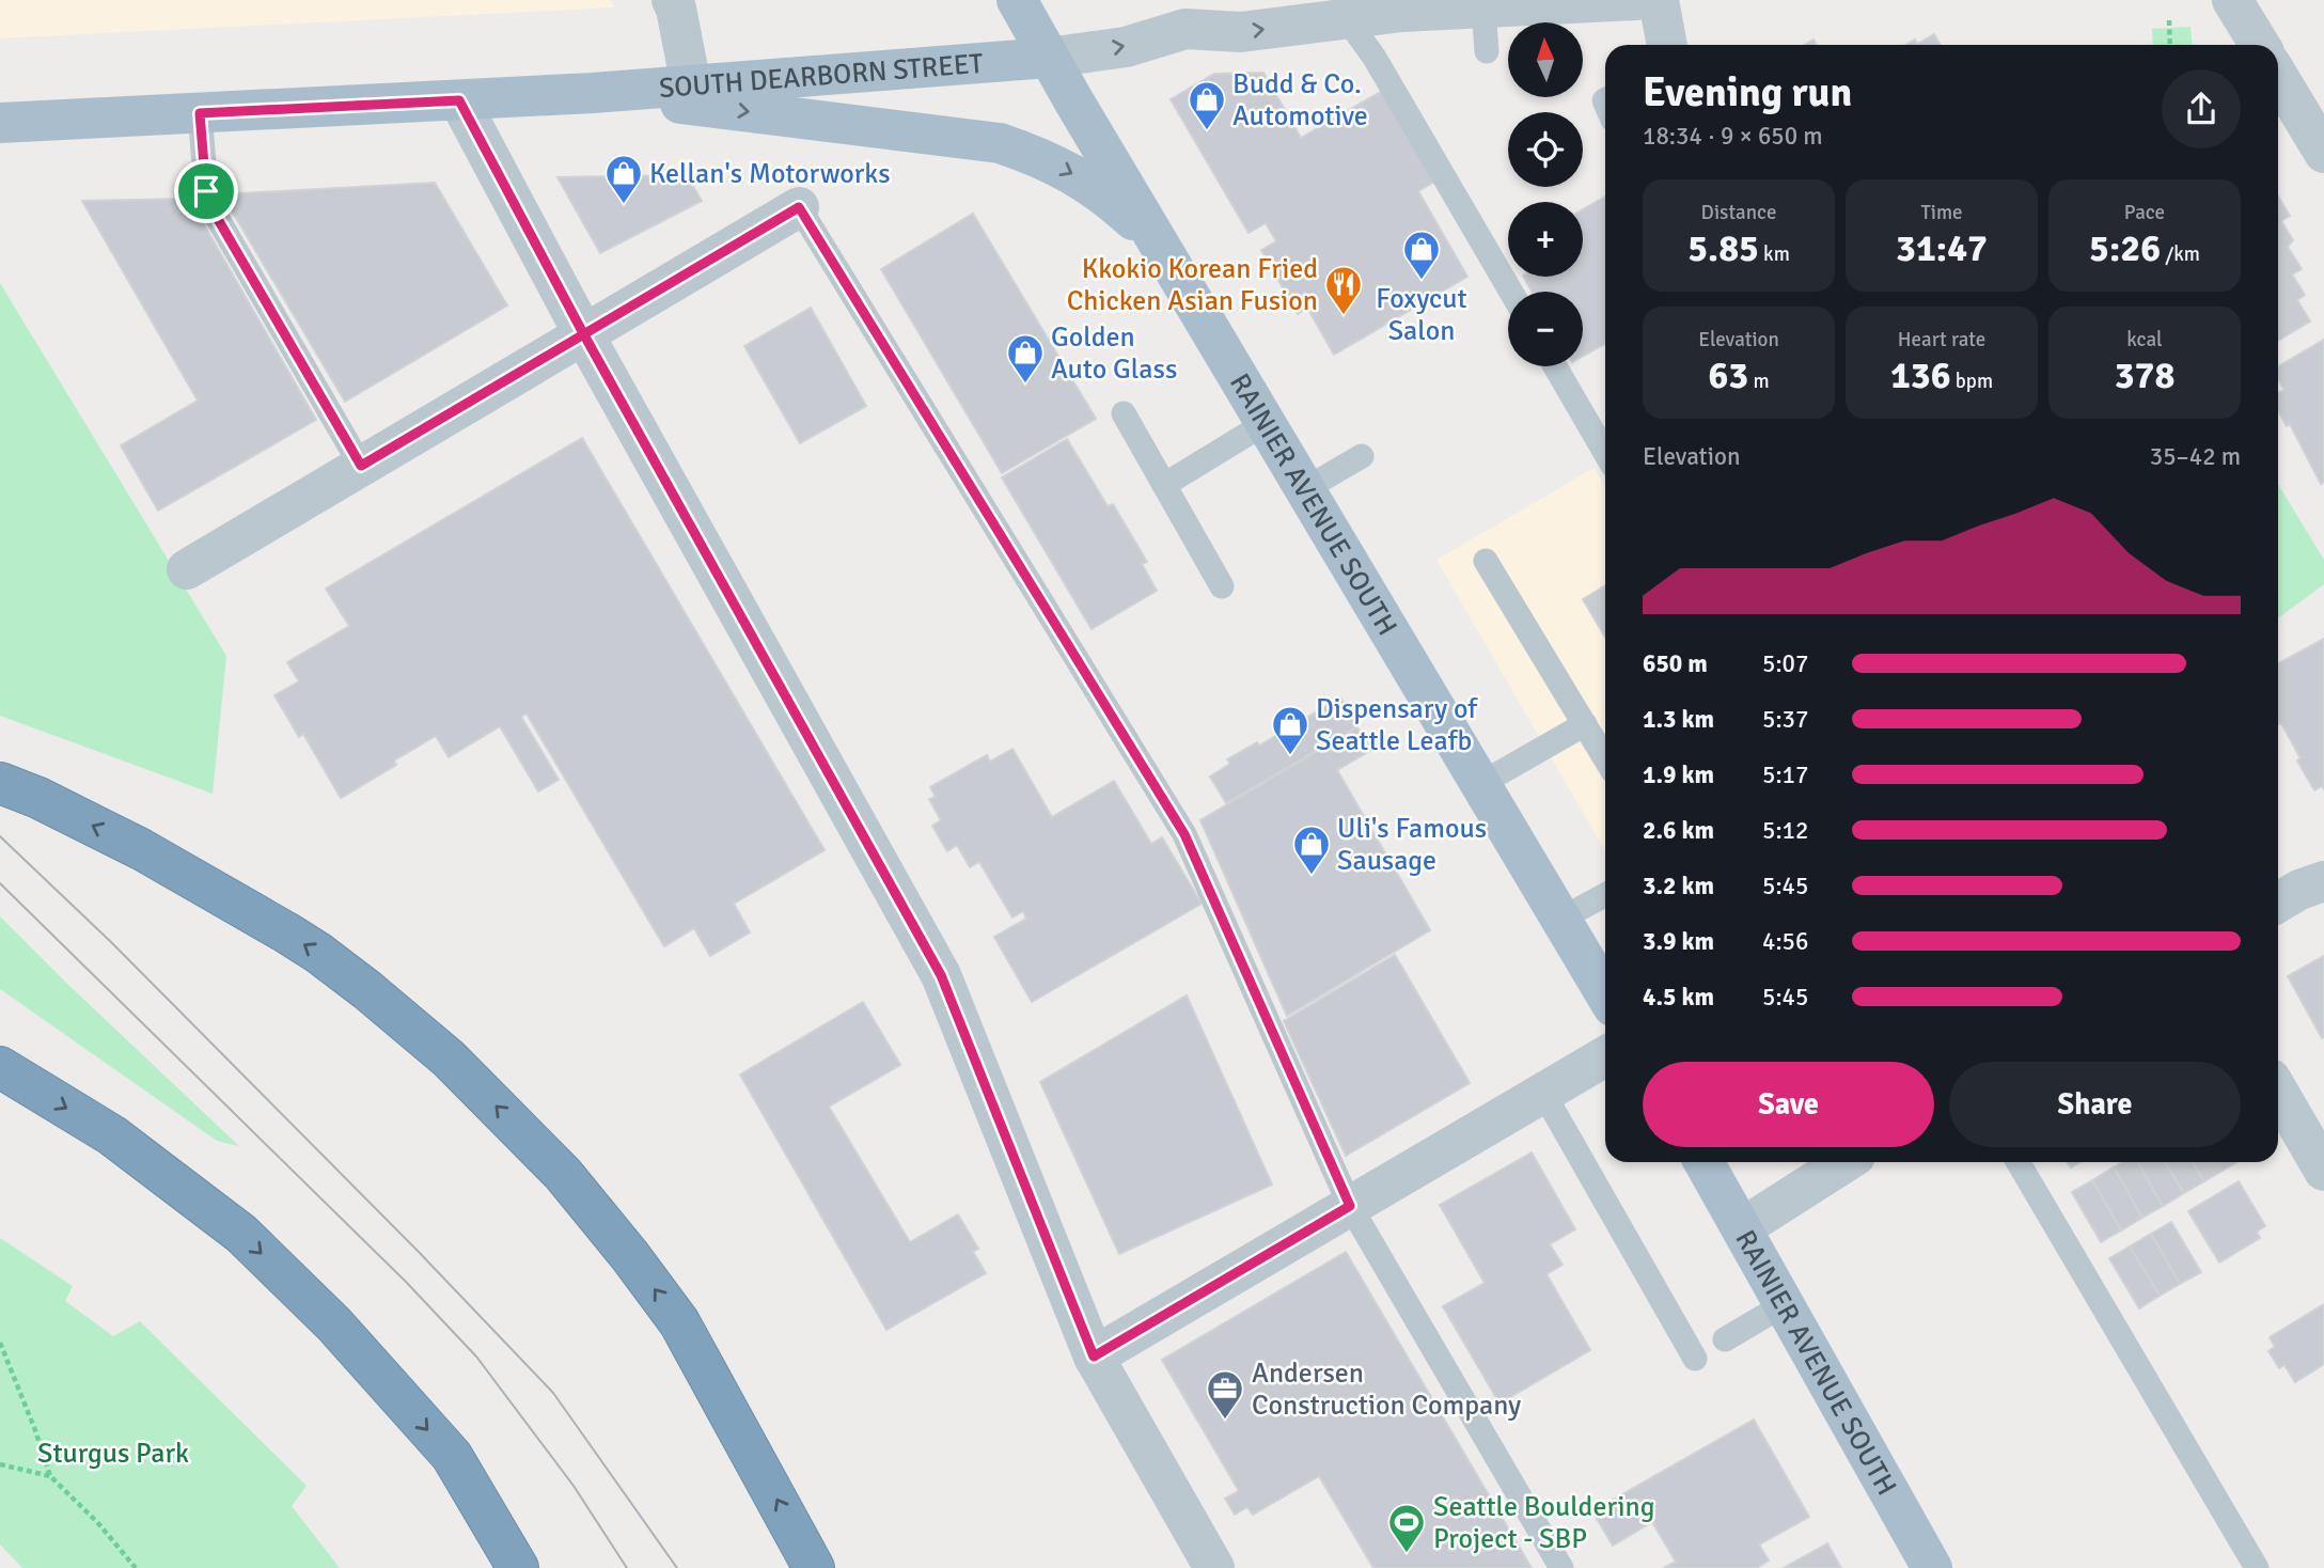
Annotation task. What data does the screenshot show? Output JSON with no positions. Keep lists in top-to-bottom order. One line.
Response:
{"streets":{"main road":["SOUTH DEARBORN STREET","RAINIER AVENUE SOUTH"]},"crossings":[["SOUTH DEARBORN STREET","RAINIER AVENUE SOUTH"]],"parks":["Sturgus Park"],"places":{"shop":["Budd & Co. Automotive","Kellan's Motorworks","Foxycut Salon","Golden Auto Glass","Dispensary of Seattle Leafb","Uli's Famous Sausage"],"restaurant":["Kkokio Korean Fried Chicken Asian Fusion"],"office":["Andersen Construction Company"],"sports":["Seattle Bouldering Project - SBP"]},"north":"top","page":{"map_buttons":["+","−"],"heading":["Evening run","18:34 · 9 × 650 m"],"stats":[["Distance","5.85 km"],["Time","31:47"],["Pace","5:26 /km"],["Elevation","63 m"],["Heart rate","136 bpm"],["kcal","378"]],"chart":["Elevation","35–42 m"],"list":[{"name":"650 m","note":"5:07"},{"name":"1.3 km","note":"5:37"},{"name":"1.9 km","note":"5:17"},{"name":"2.6 km","note":"5:12"},{"name":"3.2 km","note":"5:45"},{"name":"3.9 km","note":"4:56"},{"name":"4.5 km","note":"5:45"}],"buttons":["Save","Share"]}}
